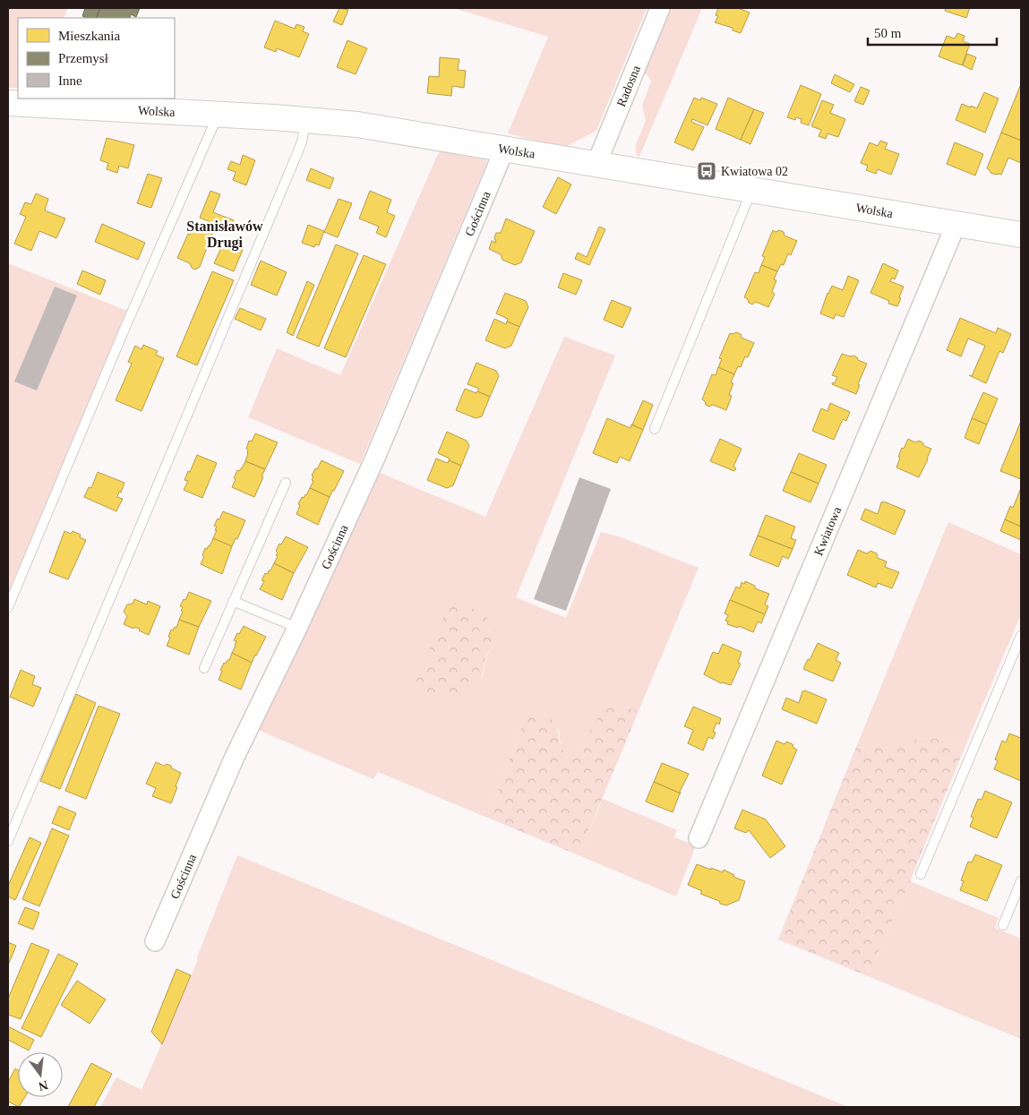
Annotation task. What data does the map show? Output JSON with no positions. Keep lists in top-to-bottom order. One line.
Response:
{"streets":{"street":["Radosna","Wolska","Gościnna","Kwiatowa"]},"crossings":[["Radosna","Wolska"],["Wolska","Gościnna"],["Wolska","Kwiatowa"]],"districts":["Stanisławów Drugi"],"places":{"bus stop":["Kwiatowa 02"]},"legend":["Mieszkania","Przemysł","Inne"],"scale_bar":"50 m","north":"bottom"}
